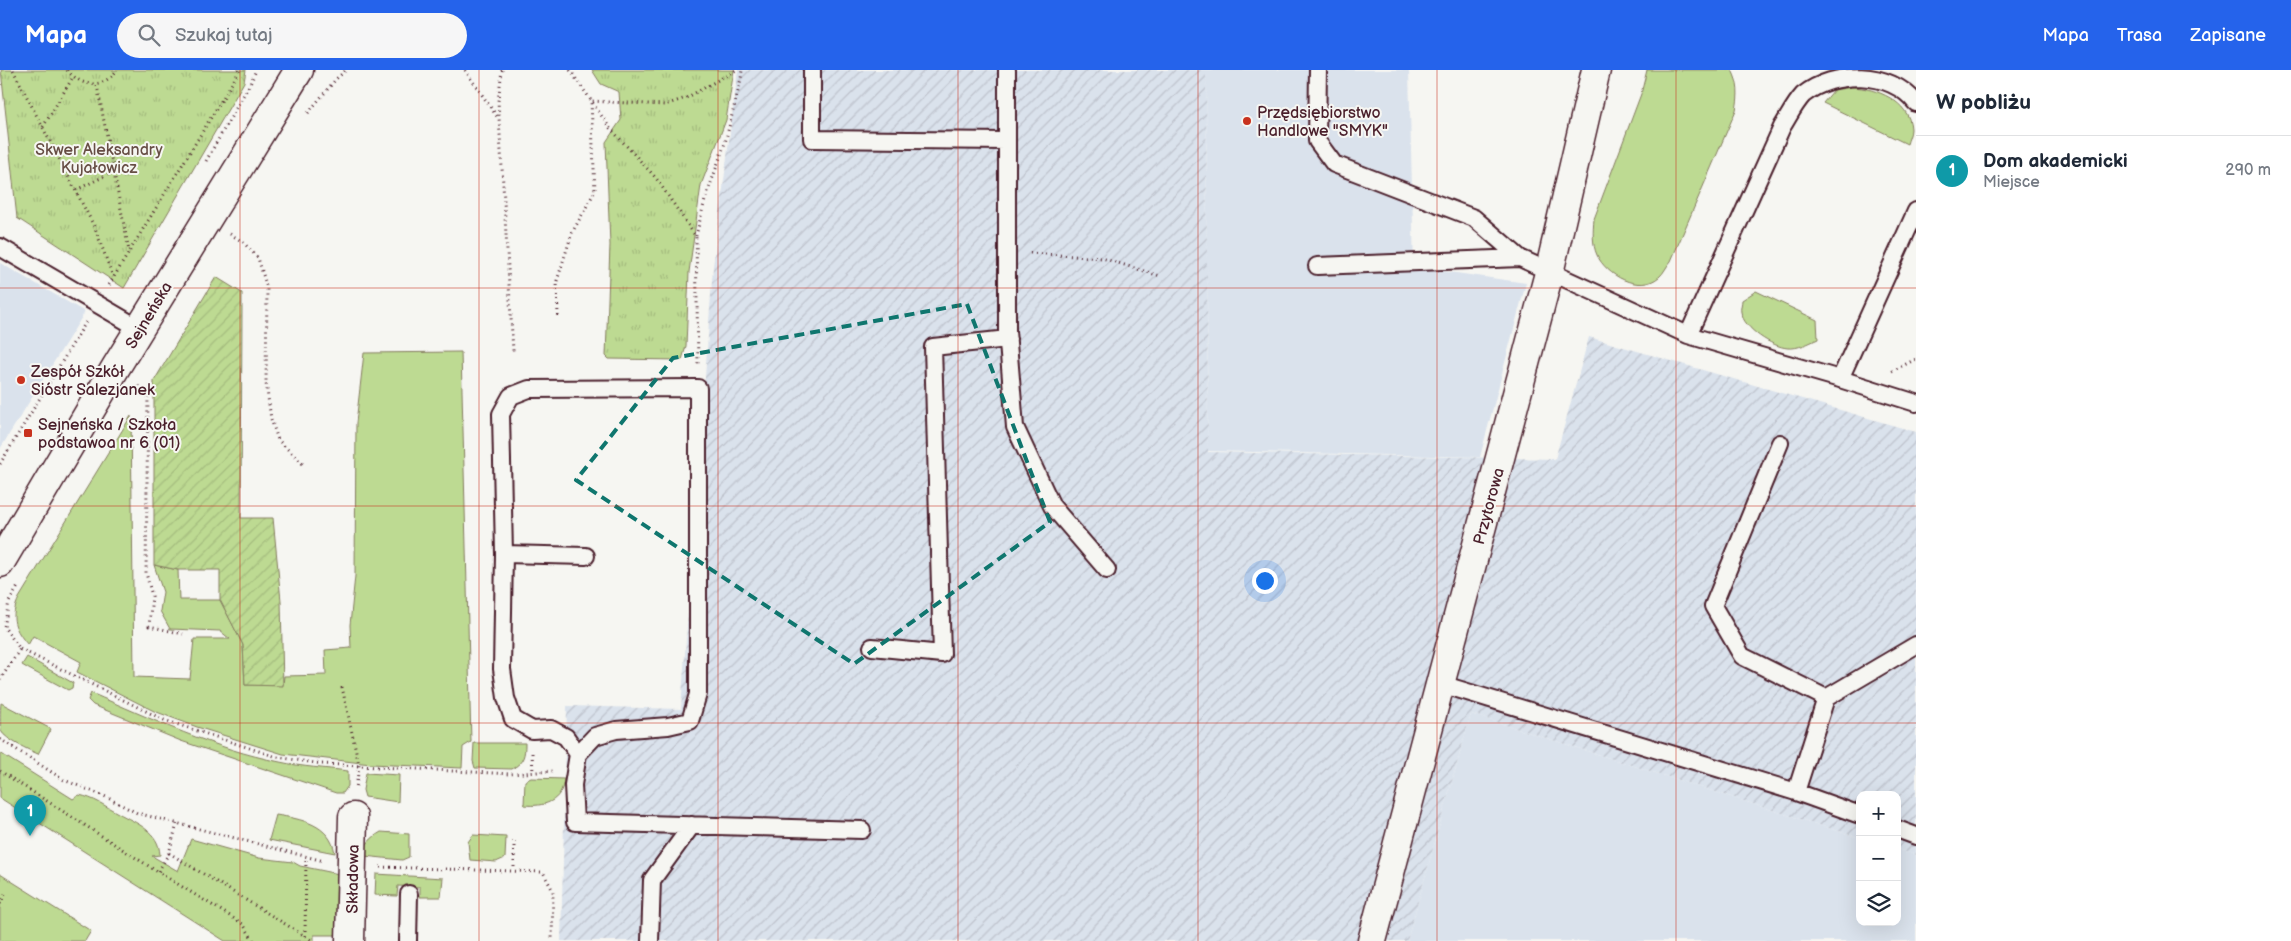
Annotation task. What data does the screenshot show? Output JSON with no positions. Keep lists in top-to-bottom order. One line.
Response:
{"streets":{"street":["Sejneńska","Przytorowa","Składowa"]},"parks":["Skwer Aleksandry Kujałowicz"],"places":{"other":["Przędsiębiorstwo Handlowe \"SMYK\"","Zespół Szkół Sióstr Salezjanek"],"transit":["Sejneńska / Szkoła podstawoa nr 6 (01)"]},"page":{"header":"Mapa","search":"Szukaj tutaj","nav":["Mapa","Trasa","Zapisane"],"heading":"W pobliżu","list":[{"mark":"1","name":"Dom akademicki","note":"Miejsce","value":"290 m"}],"map_buttons":["+","−"],"pins":"1"}}
